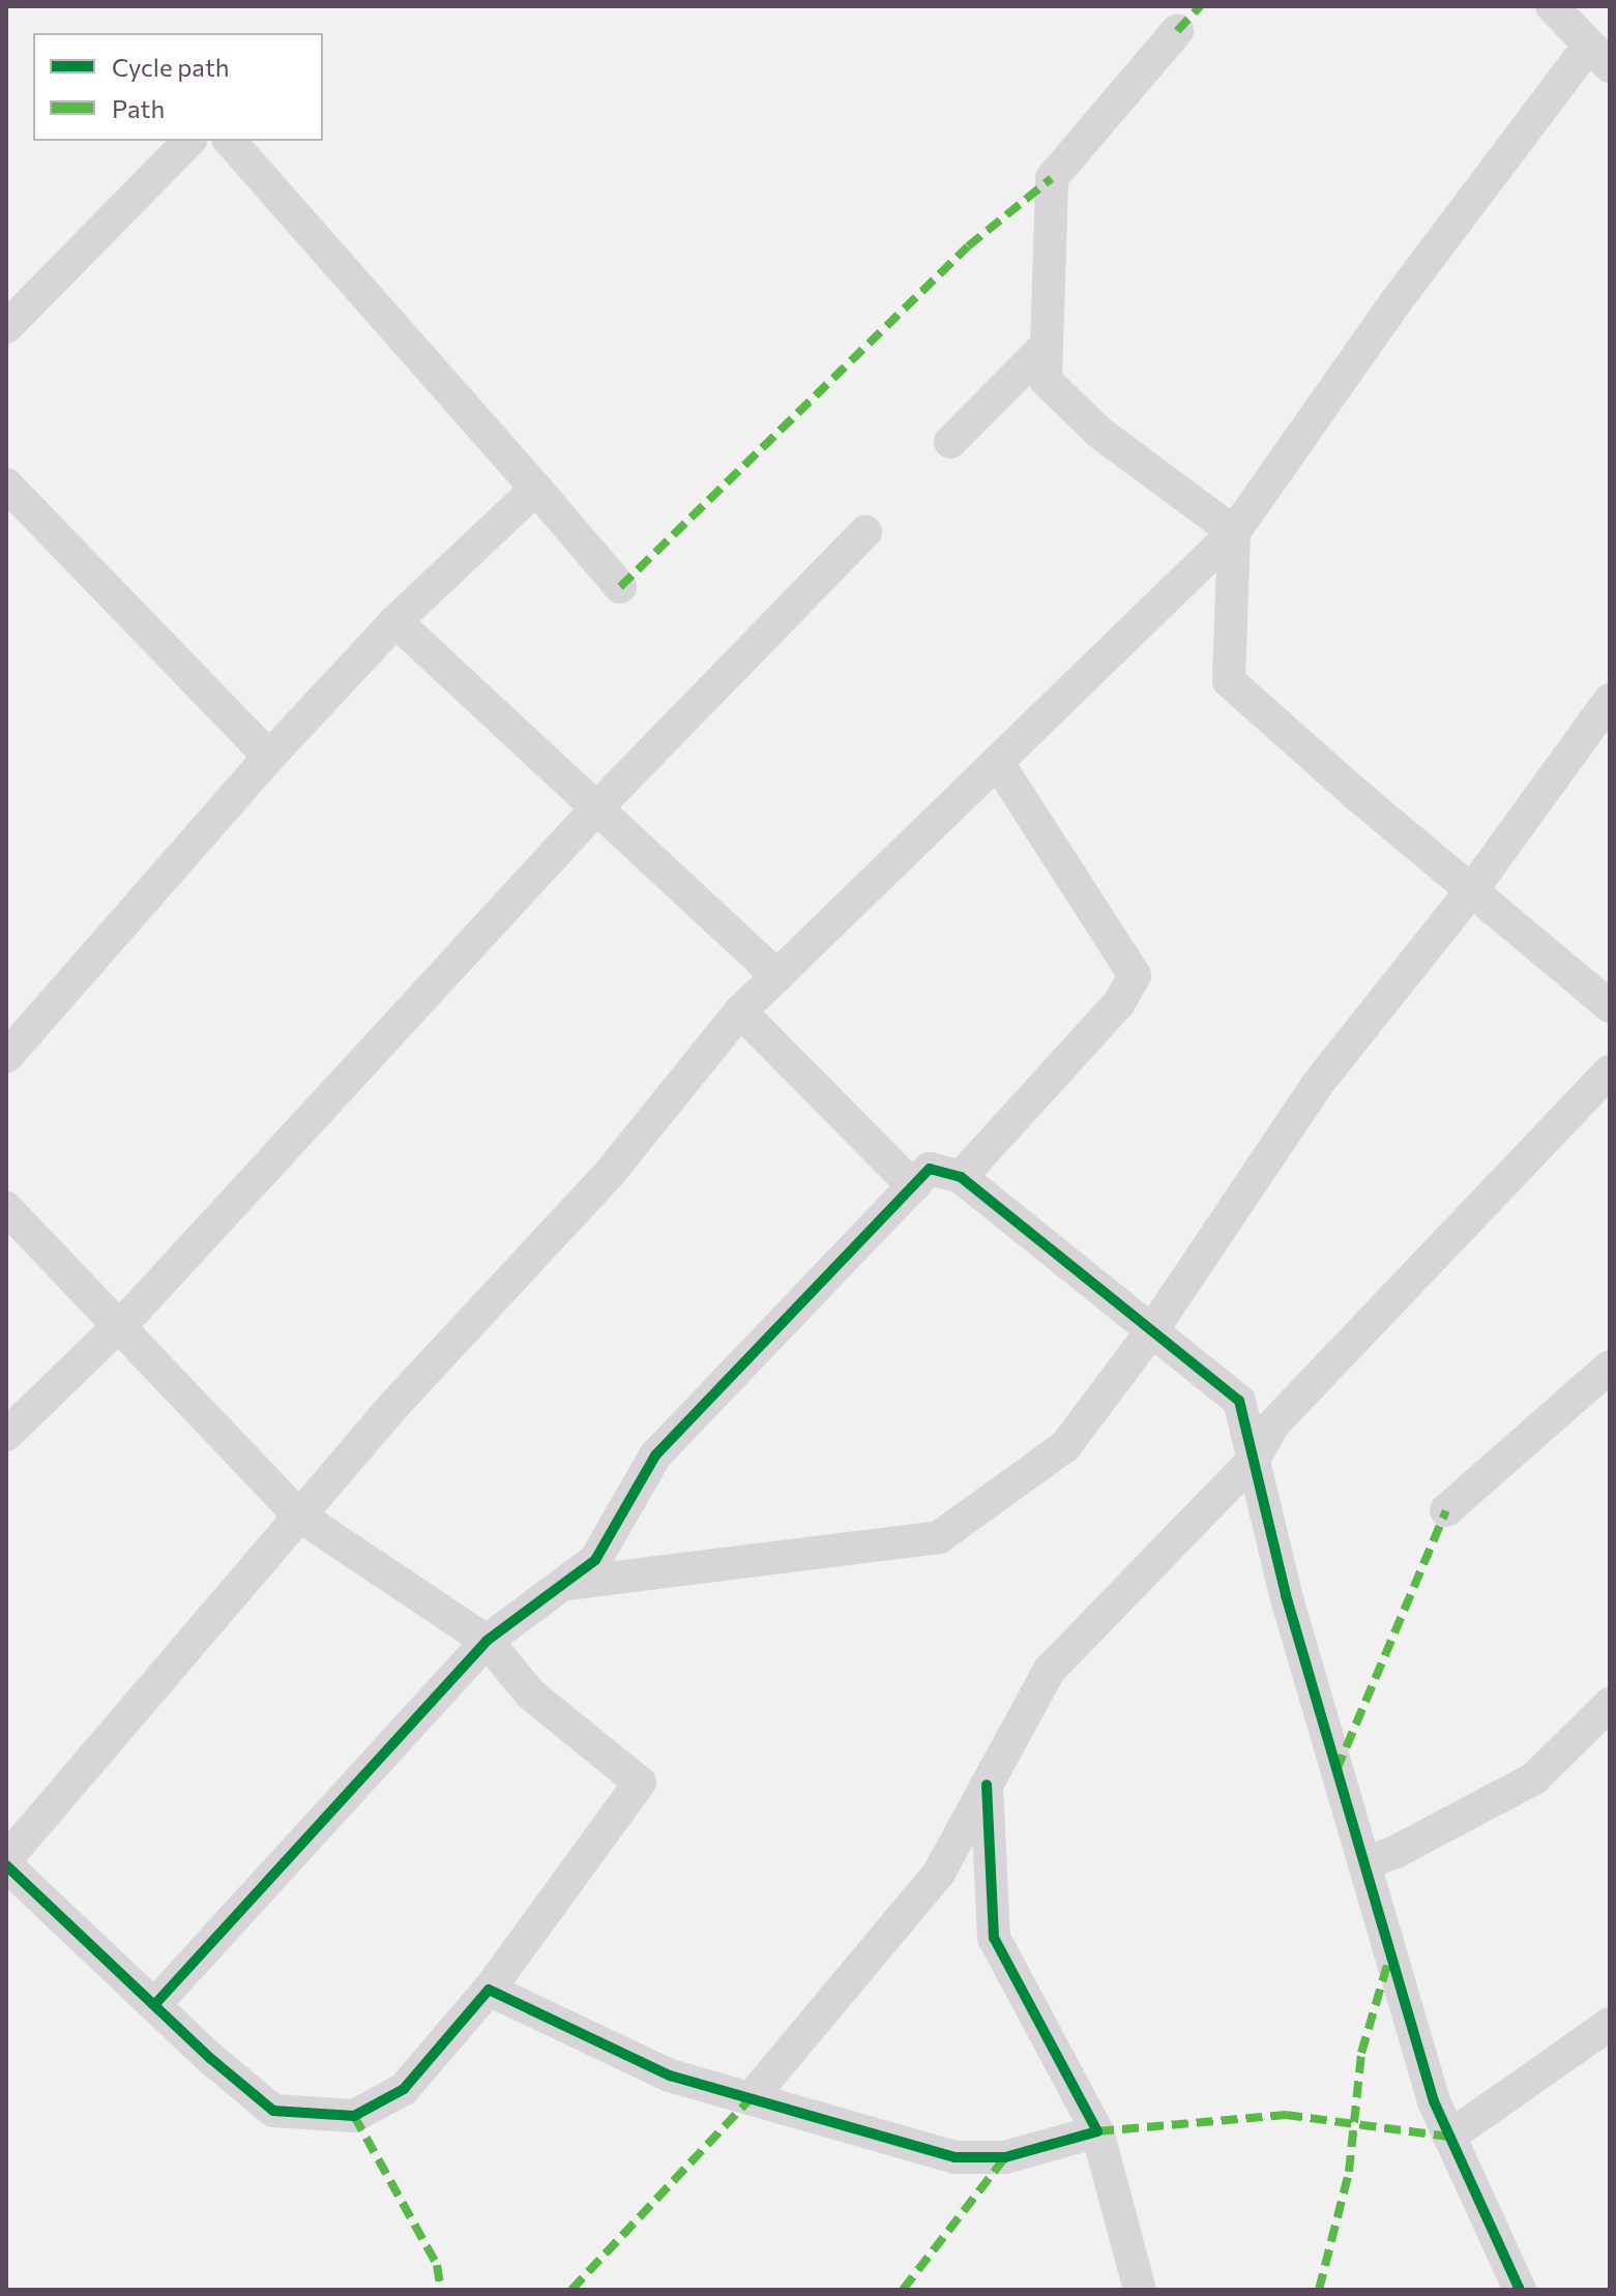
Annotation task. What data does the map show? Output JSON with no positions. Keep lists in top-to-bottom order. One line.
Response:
{"legend":["Cycle path","Path"]}
